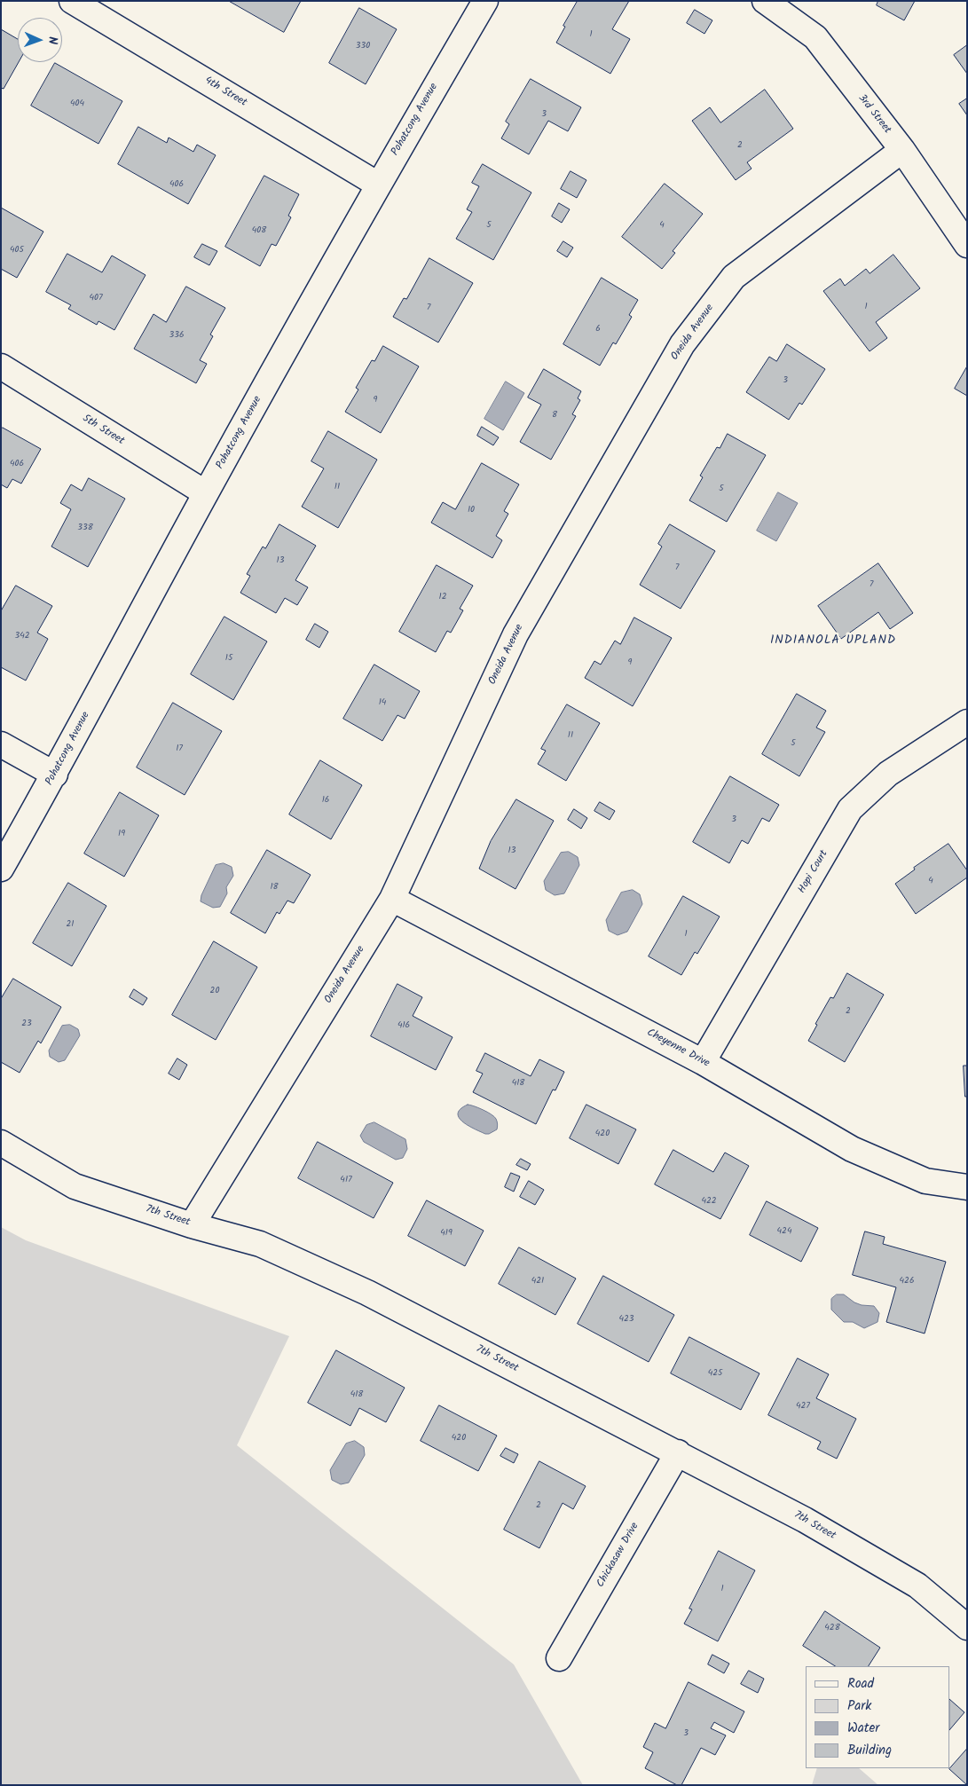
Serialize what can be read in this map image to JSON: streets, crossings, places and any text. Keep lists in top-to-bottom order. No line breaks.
{"streets":{"street":["4th Street","3rd Street","Pohatcong Avenue","Oneida Avenue","5th Street","Hopi Court","Cheyenne Drive","7th Street","Chickasaw Drive"]},"crossings":[["4th Street","Pohatcong Avenue"],["3rd Street","Oneida Avenue"],["Pohatcong Avenue","5th Street"],["Oneida Avenue","Cheyenne Drive"],["Oneida Avenue","7th Street"],["Hopi Court","Cheyenne Drive"],["7th Street","Chickasaw Drive"]],"districts":["INDIANOLA UPLAND"],"house_numbers":["1","330","404","3","2","406","5","4","408","405","407","1","7","6","336","3","9","8","406","11","5","10","338","13","7","7","12","342","15","9","14","11","5","17","16","3","19","13","4","18","21","1","20","2","23","416","418","420","417","422","424","419","421","426","423","425","418","427","420","2","1","428","3"],"legend":["Road","Park","Water","Building"],"north":"right"}
